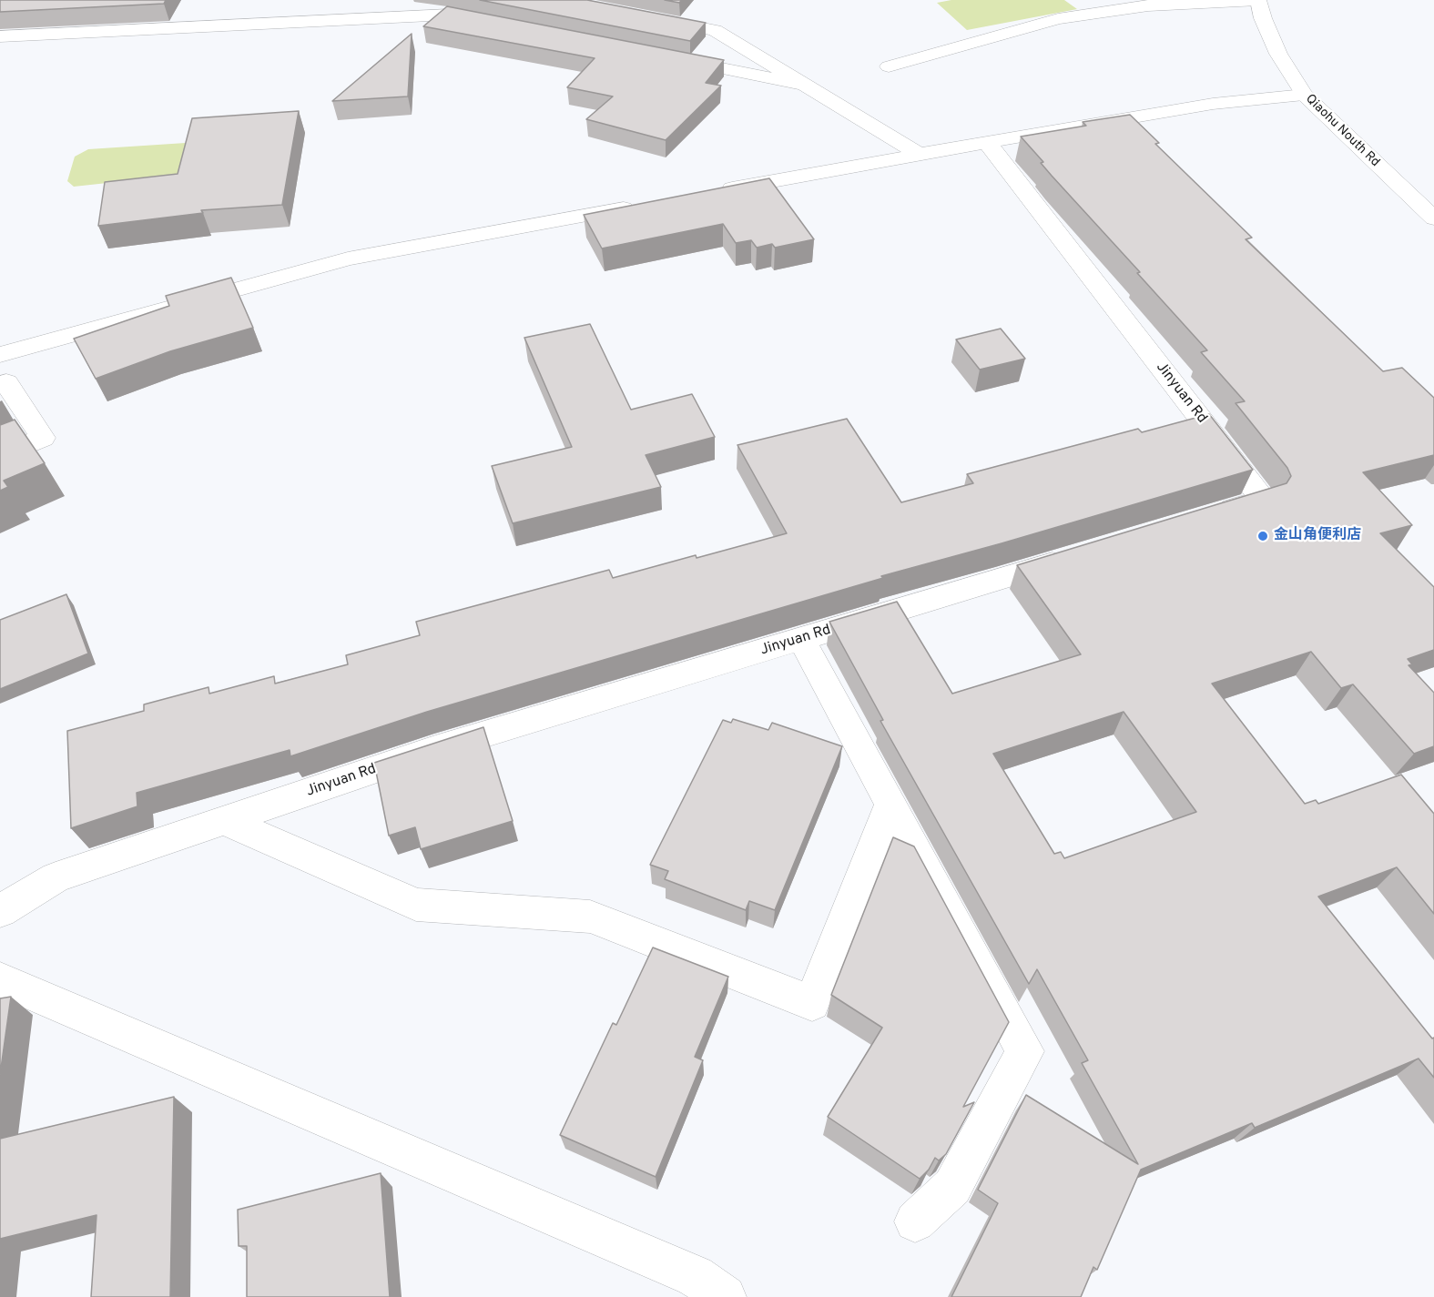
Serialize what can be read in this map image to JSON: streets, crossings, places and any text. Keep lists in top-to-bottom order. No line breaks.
{"streets":{"street":["Qiaohu Nouth Rd","Jinyuan Rd"]},"places":["金山角便利店"]}
